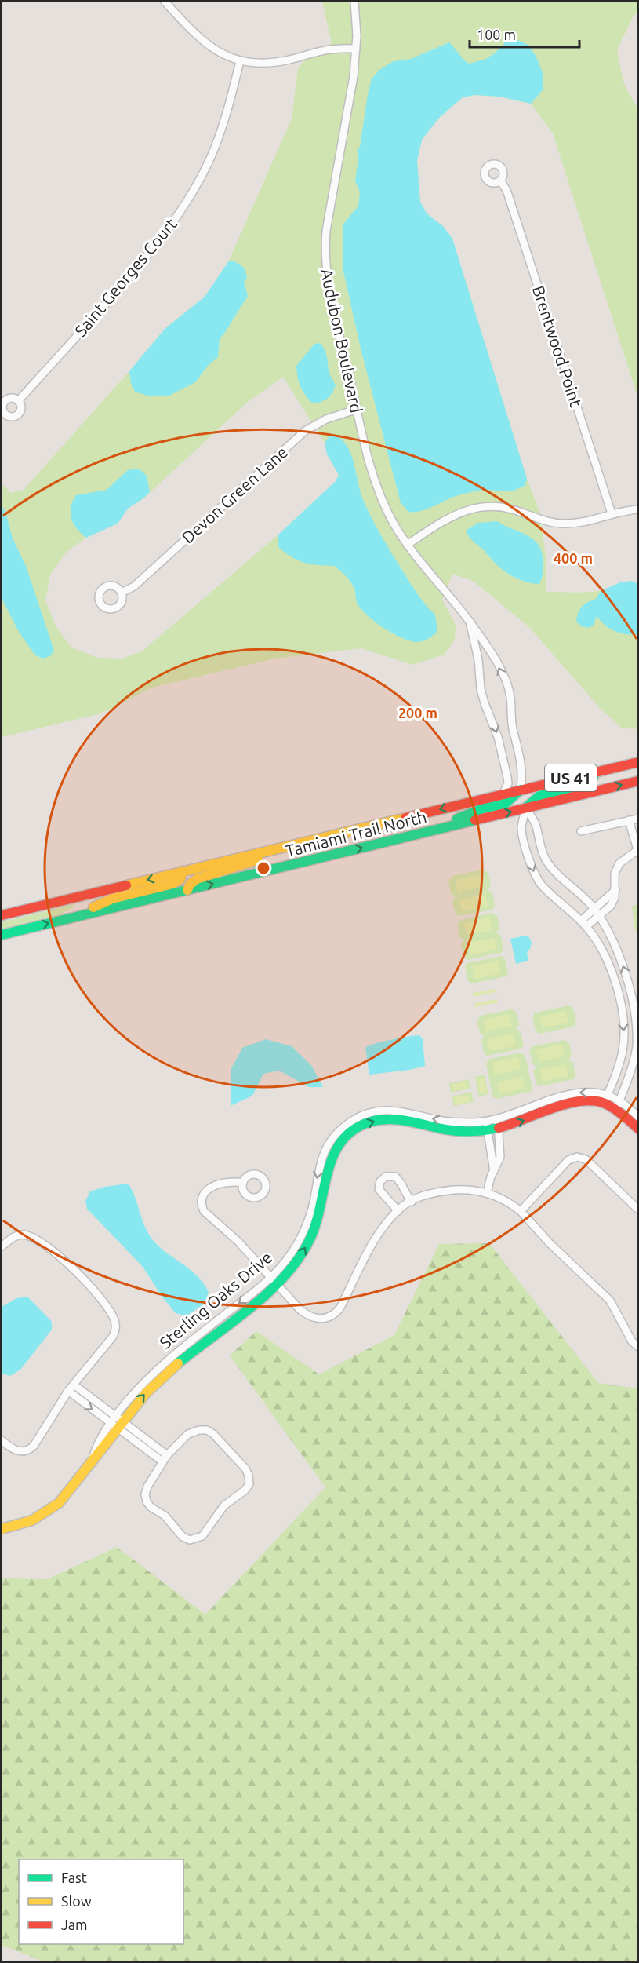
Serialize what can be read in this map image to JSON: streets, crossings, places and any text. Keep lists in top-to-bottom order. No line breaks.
{"streets":{"main road":["US 41","Tamiami Trail North","Sterling Oaks Drive"],"street":["Saint Georges Court","Audubon Boulevard","Brentwood Point","Devon Green Lane"]},"crossings":[["Audubon Boulevard","Devon Green Lane"],["Audubon Boulevard","US 41"],["Audubon Boulevard","Tamiami Trail North"],["US 41","Tamiami Trail North"]],"legend":["Fast","Slow","Jam"],"scale_bar":"100 m","rings":["400 m","200 m"]}
